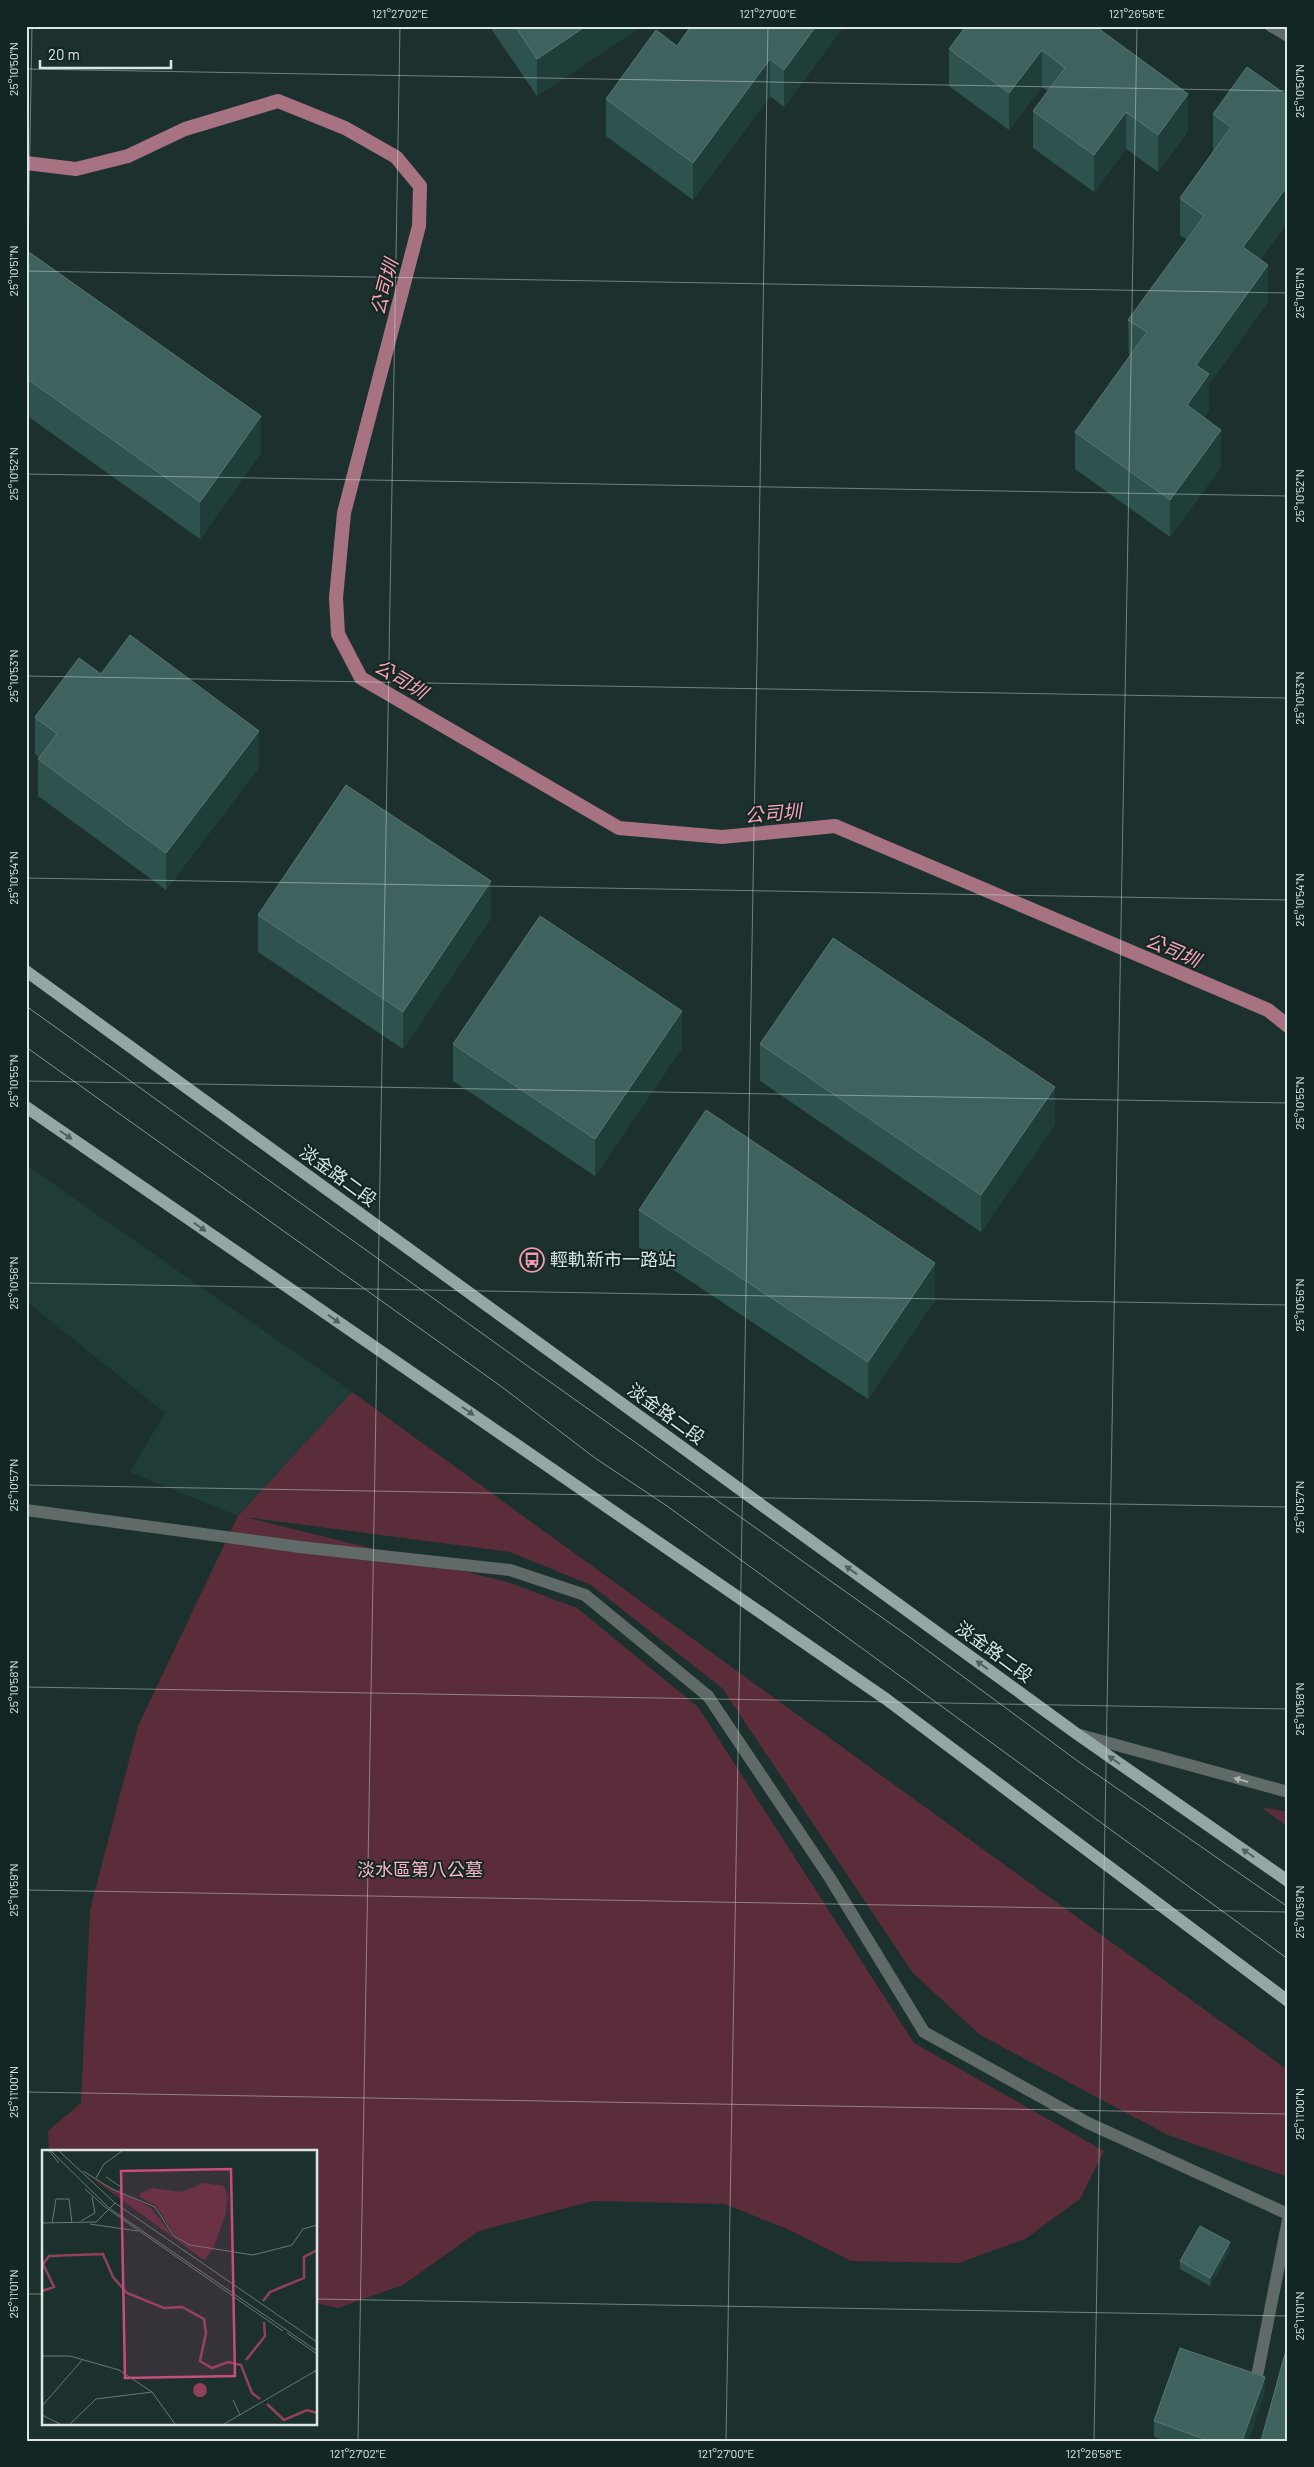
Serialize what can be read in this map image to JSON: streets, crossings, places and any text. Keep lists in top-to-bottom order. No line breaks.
{"streets":{"main road":["淡金路二段"]},"water":["公司圳"],"parks":["淡水區第八公墓"],"places":{"bus stop":["輕軌新市一路站"]},"scale_bar":"20 m","coordinates":["121°27'02\"E","121°27'00\"E","121°26'58\"E","25°10'50\"N","25°10'51\"N","25°10'52\"N","25°10'53\"N","25°10'54\"N","25°10'55\"N","25°10'56\"N","25°10'57\"N","25°10'58\"N","25°10'59\"N","25°11'00\"N","25°11'01\"N"]}
